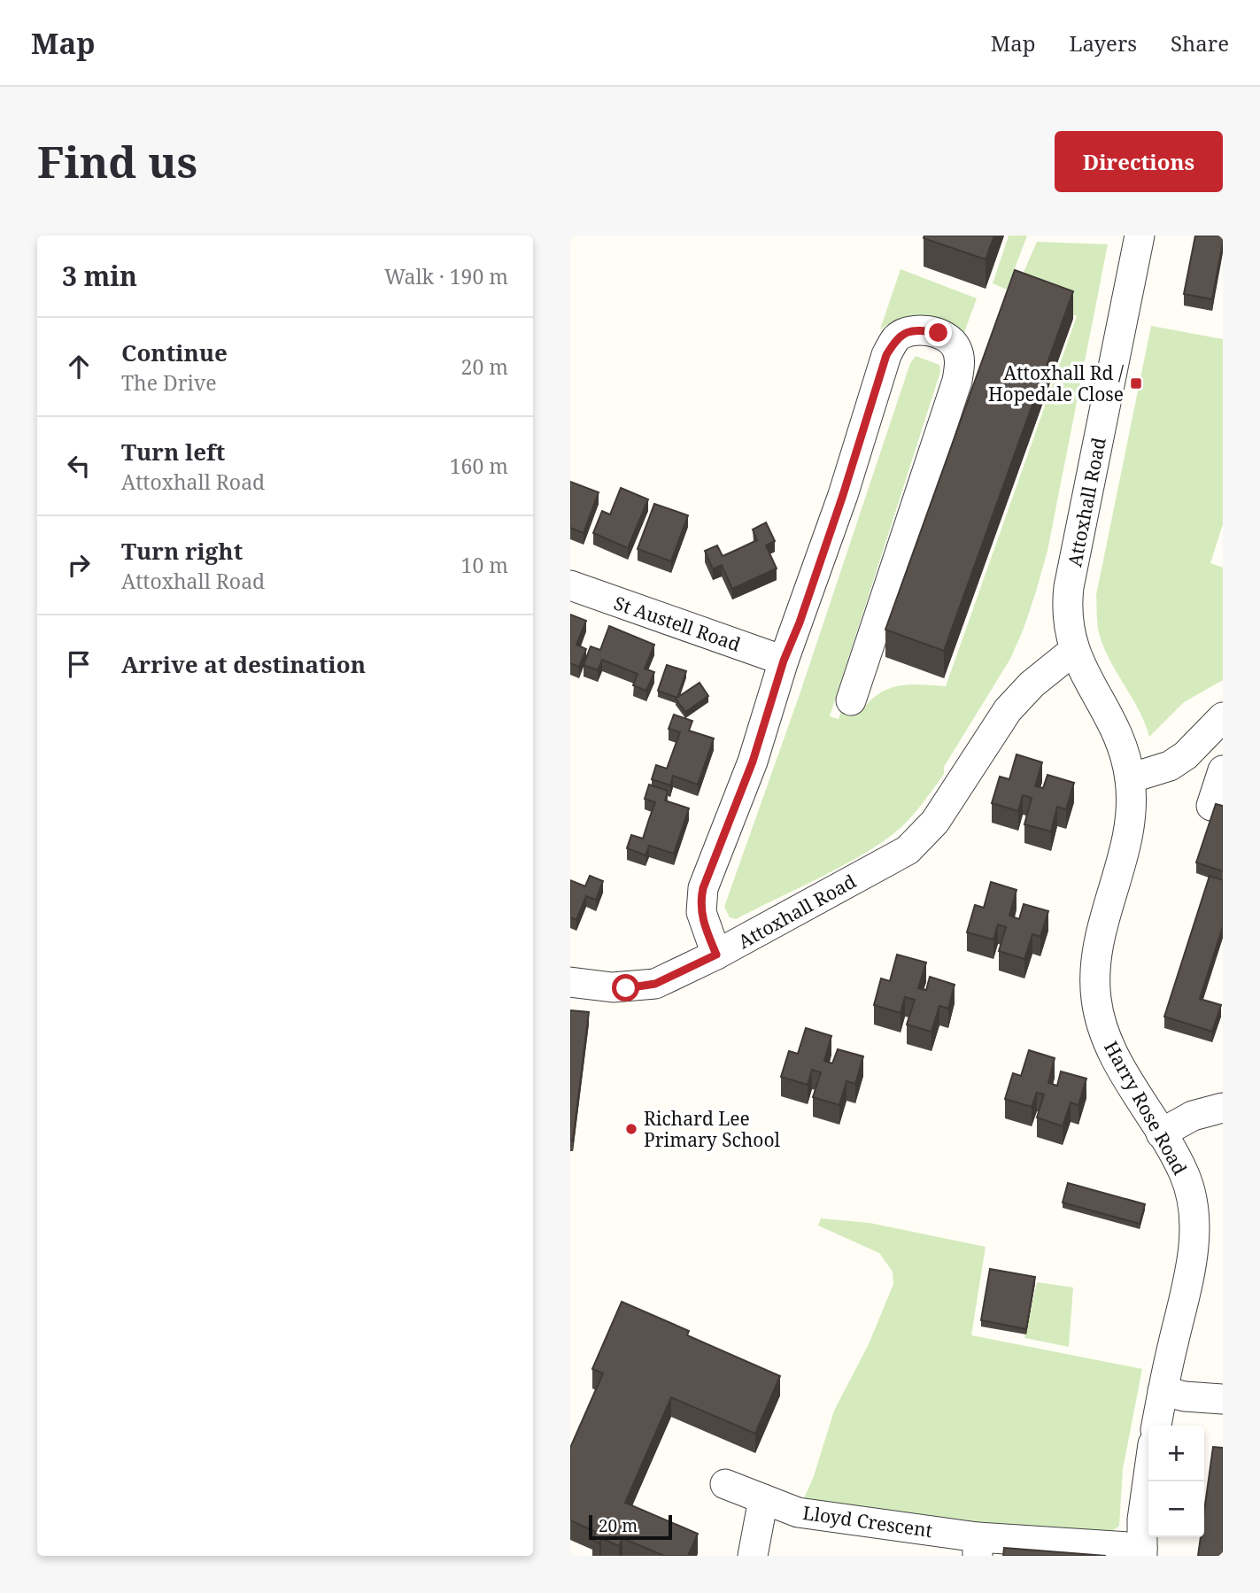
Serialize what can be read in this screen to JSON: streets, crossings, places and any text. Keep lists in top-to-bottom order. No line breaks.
{"streets":{"street":["Attoxhall Road","St Austell Road","Harry Rose Road","Lloyd Crescent"]},"crossings":[["Attoxhall Road","St Austell Road"],["Attoxhall Road","Harry Rose Road"]],"places":{"transit":["Attoxhall Rd / Hopedale Close"],"other":["Richard Lee Primary School"]},"scale_bar":"20 m","page":{"header":"Map","nav":["Map","Layers","Share"],"buttons":"Directions","title":"Find us","heading":["3 min","Walk · 190 m"],"list":[["Continue","The Drive","20 m"],["Turn left","Attoxhall Road","160 m"],["Turn right","Attoxhall Road","10 m"],"Arrive at destination"],"map_buttons":["+","−"],"scale":"20 m"}}
